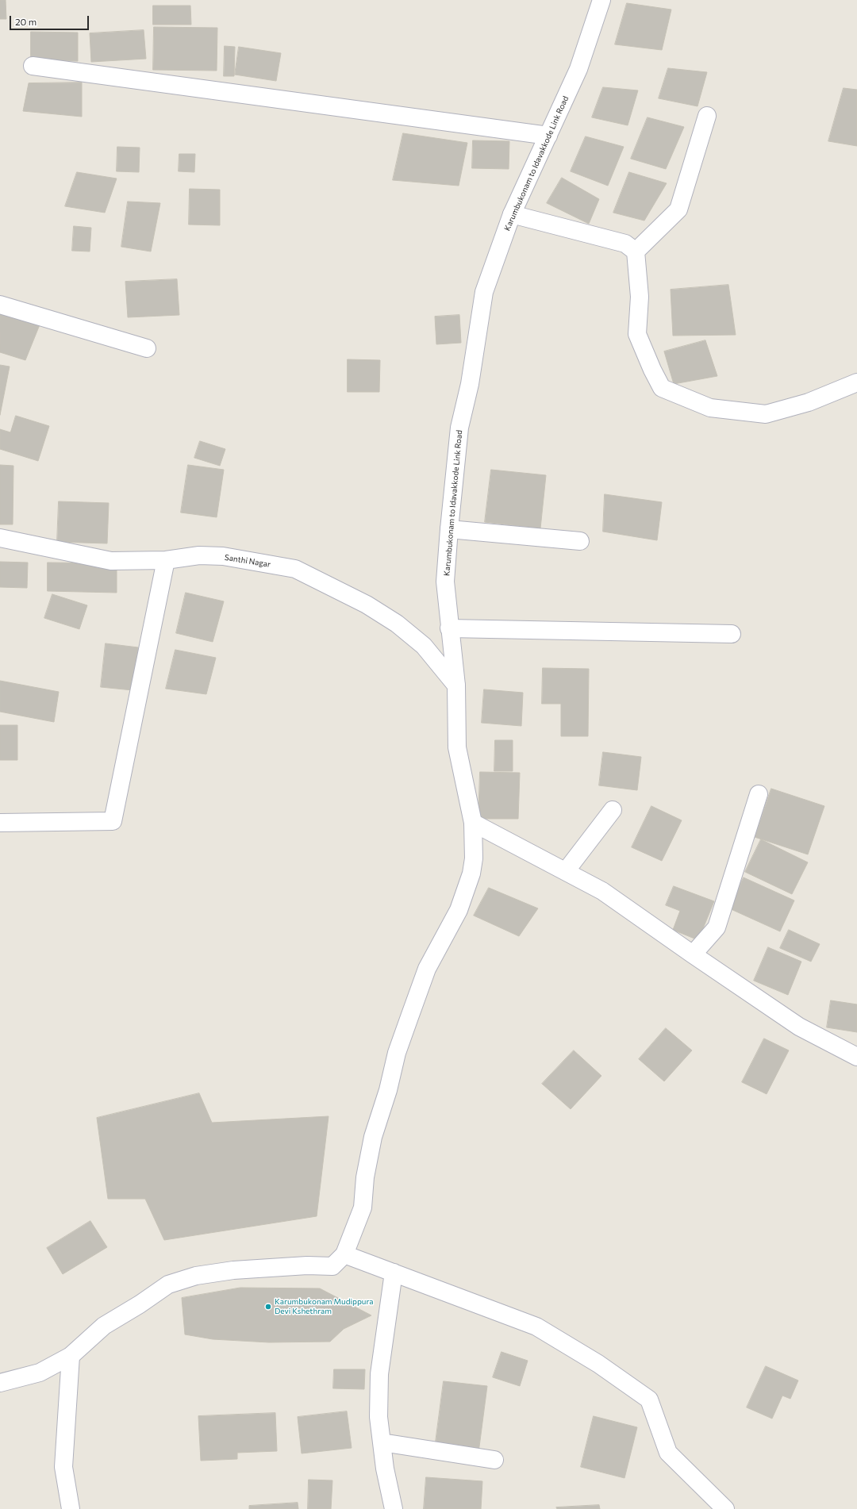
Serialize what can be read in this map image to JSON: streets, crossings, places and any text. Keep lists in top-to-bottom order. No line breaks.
{"streets":{"street":["Karumbukonam to Idavakkode Link Road","Santhi Nagar"]},"crossings":[["Karumbukonam to Idavakkode Link Road","Santhi Nagar"]],"places":["Karumbukonam Mudippura Devi Kshethram"],"scale_bar":"20 m"}
